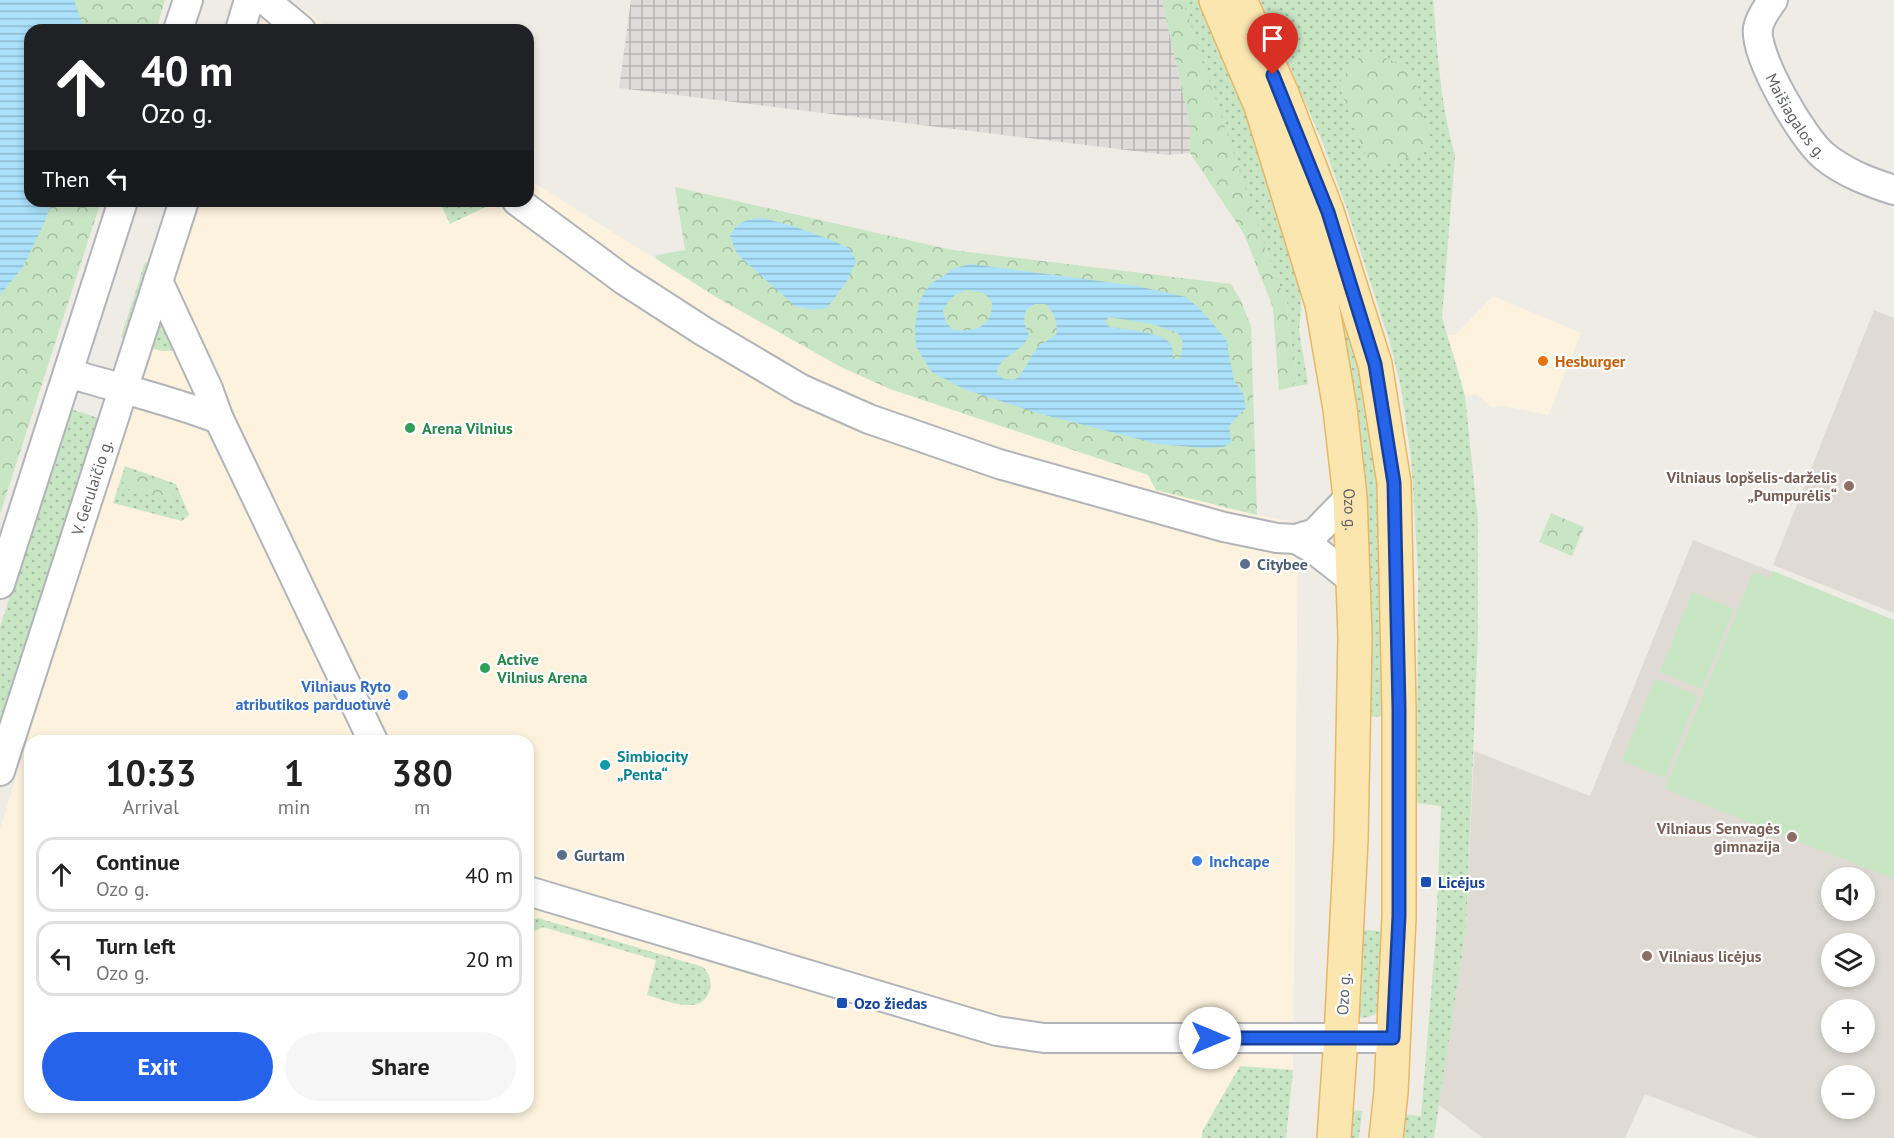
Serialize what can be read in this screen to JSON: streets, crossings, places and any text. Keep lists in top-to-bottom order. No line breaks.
{"streets":{"main road":["Ozo g."],"street":["Maišiagalos g.","V. Gerulaičio g."]},"places":{"other":["Hesburger","Arena Vilnius","Vilniaus lopšelis-darželis „Pumpurėlis“","Citybee","Active Vilnius Arena","Vilniaus Ryto atributikos parduotuvė","Simbiocity „Penta“","Vilniaus Senvagės gimnazija","Gurtam","Inchcape","Vilniaus licėjus"],"transit":["Licėjus","Ozo žiedas"]},"page":{"turn":["40 m","Ozo g."],"then":"Then","eta":["10:33","Arrival","1","min","380","m"],"list":[{"name":"Continue","note":"Ozo g.","value":"40 m"},{"name":"Turn left","note":"Ozo g.","value":"20 m"}],"map_buttons":["+","−"],"buttons":["Exit","Share"]}}
